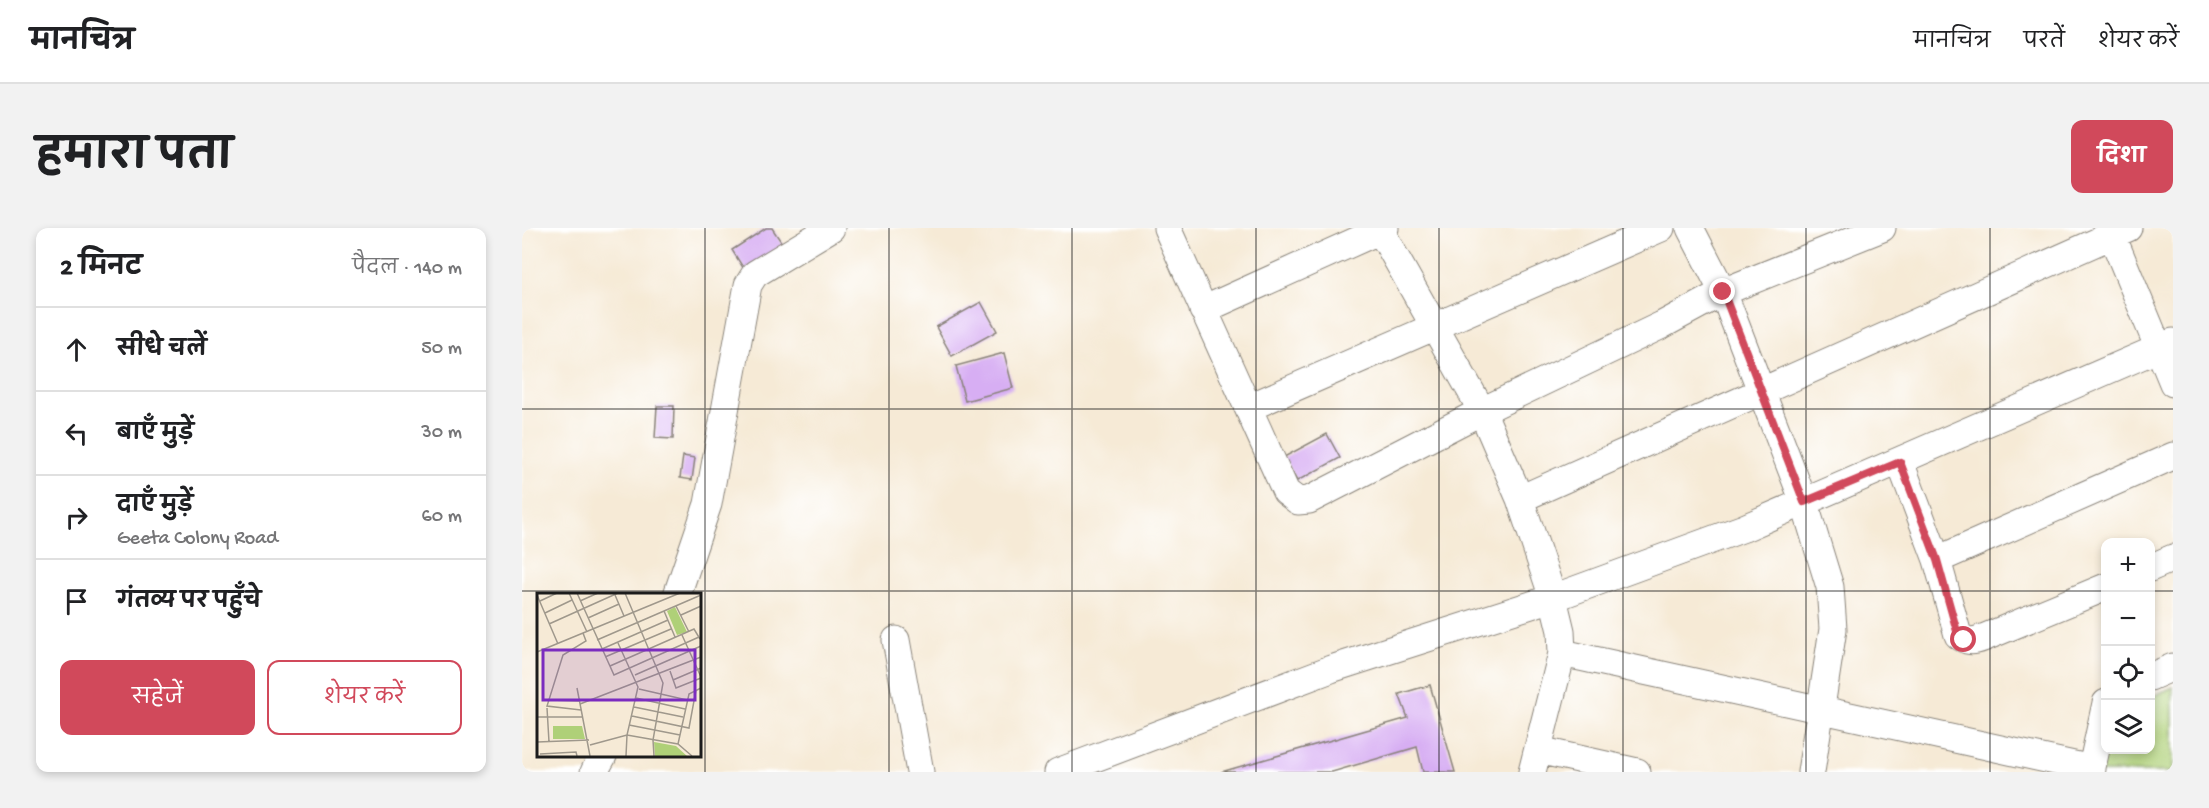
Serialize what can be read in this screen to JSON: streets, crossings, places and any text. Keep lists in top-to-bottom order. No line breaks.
{"page":{"header":"मानचित्र","nav":["मानचित्र","परतें","शेयर करें"],"title":"हमारा पता","buttons":["दिशा",["सहेजें","शेयर करें"]],"heading":["2 मिनट","पैदल · 140 m"],"list":[["सीधे चलें","50 m"],["बाएँ मुड़ें","30 m"],["दाएँ मुड़ें","Geeta Colony Road","60 m"],"गंतव्य पर पहुँचे"],"map_buttons":["+","−"]}}
